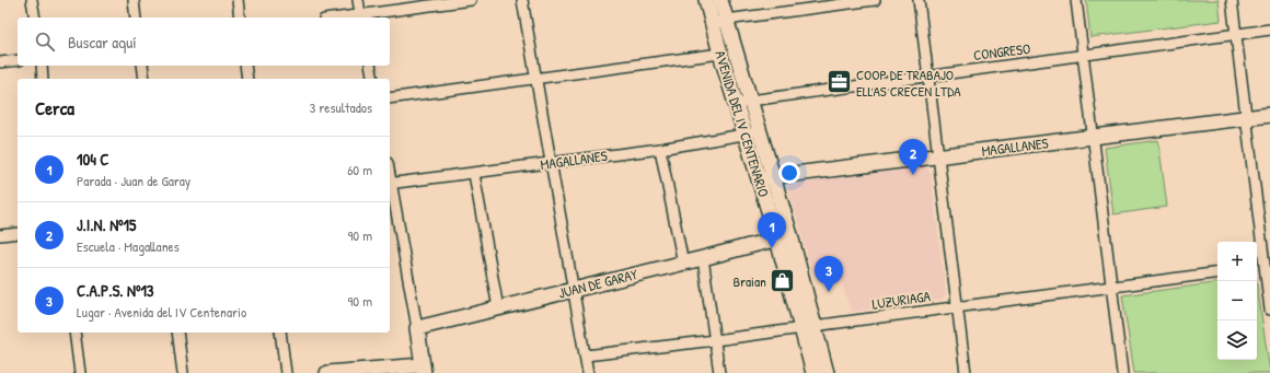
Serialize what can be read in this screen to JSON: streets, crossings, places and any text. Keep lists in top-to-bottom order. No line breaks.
{"streets":{"street":["CONGRESO","AVENIDA DEL IV CENTENARIO","MAGALLANES","JUAN DE GARAY","LUZURIAGA"]},"crossings":[["CONGRESO","AVENIDA DEL IV CENTENARIO"],["AVENIDA DEL IV CENTENARIO","MAGALLANES"],["AVENIDA DEL IV CENTENARIO","JUAN DE GARAY"],["AVENIDA DEL IV CENTENARIO","LUZURIAGA"]],"places":{"office":["COOP DE TRABAJO ELLAS CRECEN LTDA"],"shop":["Braian"]},"page":{"search":"Buscar aquí","heading":["Cerca","3 resultados"],"list":[{"mark":"1","name":"104 C","note":"Parada · Juan de Garay","value":"60 m"},{"mark":"2","name":"J.I.N. Nº15","note":"Escuela · Magallanes","value":"90 m"},{"mark":"3","name":"C.A.P.S. Nº13","note":"Lugar · Avenida del IV Centenario","value":"90 m"}],"pins":["2","1","3"],"map_buttons":["+","−"]}}
